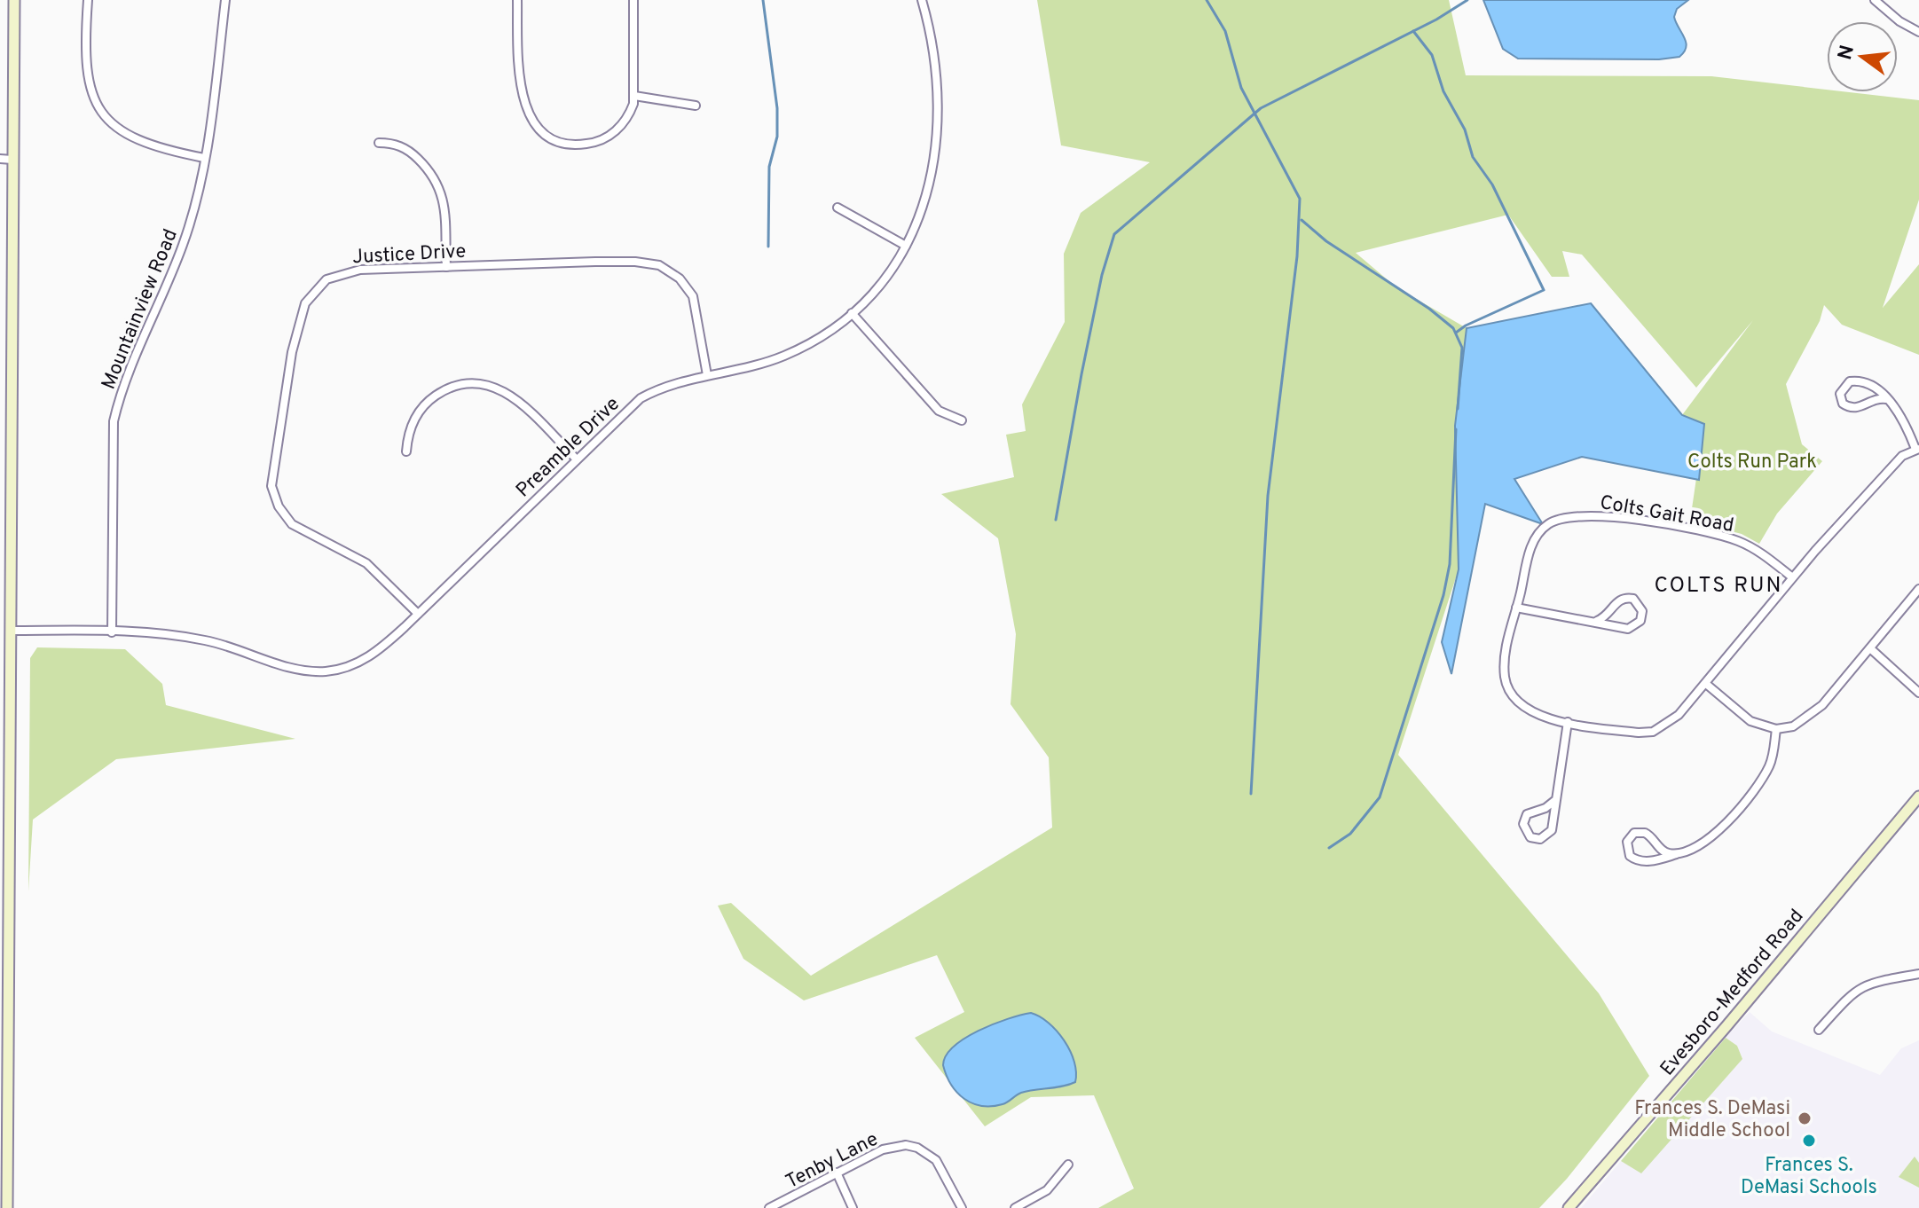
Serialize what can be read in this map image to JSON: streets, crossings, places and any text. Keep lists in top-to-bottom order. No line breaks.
{"streets":{"main road":["Evesboro-Medford Road"],"street":["Justice Drive","Mountainview Road","Preamble Drive","Colts Gait Road","Tenby Lane"]},"crossings":[["Justice Drive","Preamble Drive"],["Mountainview Road","Preamble Drive"]],"districts":["COLTS RUN"],"parks":["Colts Run Park"],"places":["Frances S. DeMasi Middle School","Frances S. DeMasi Schools"],"north":"left"}
